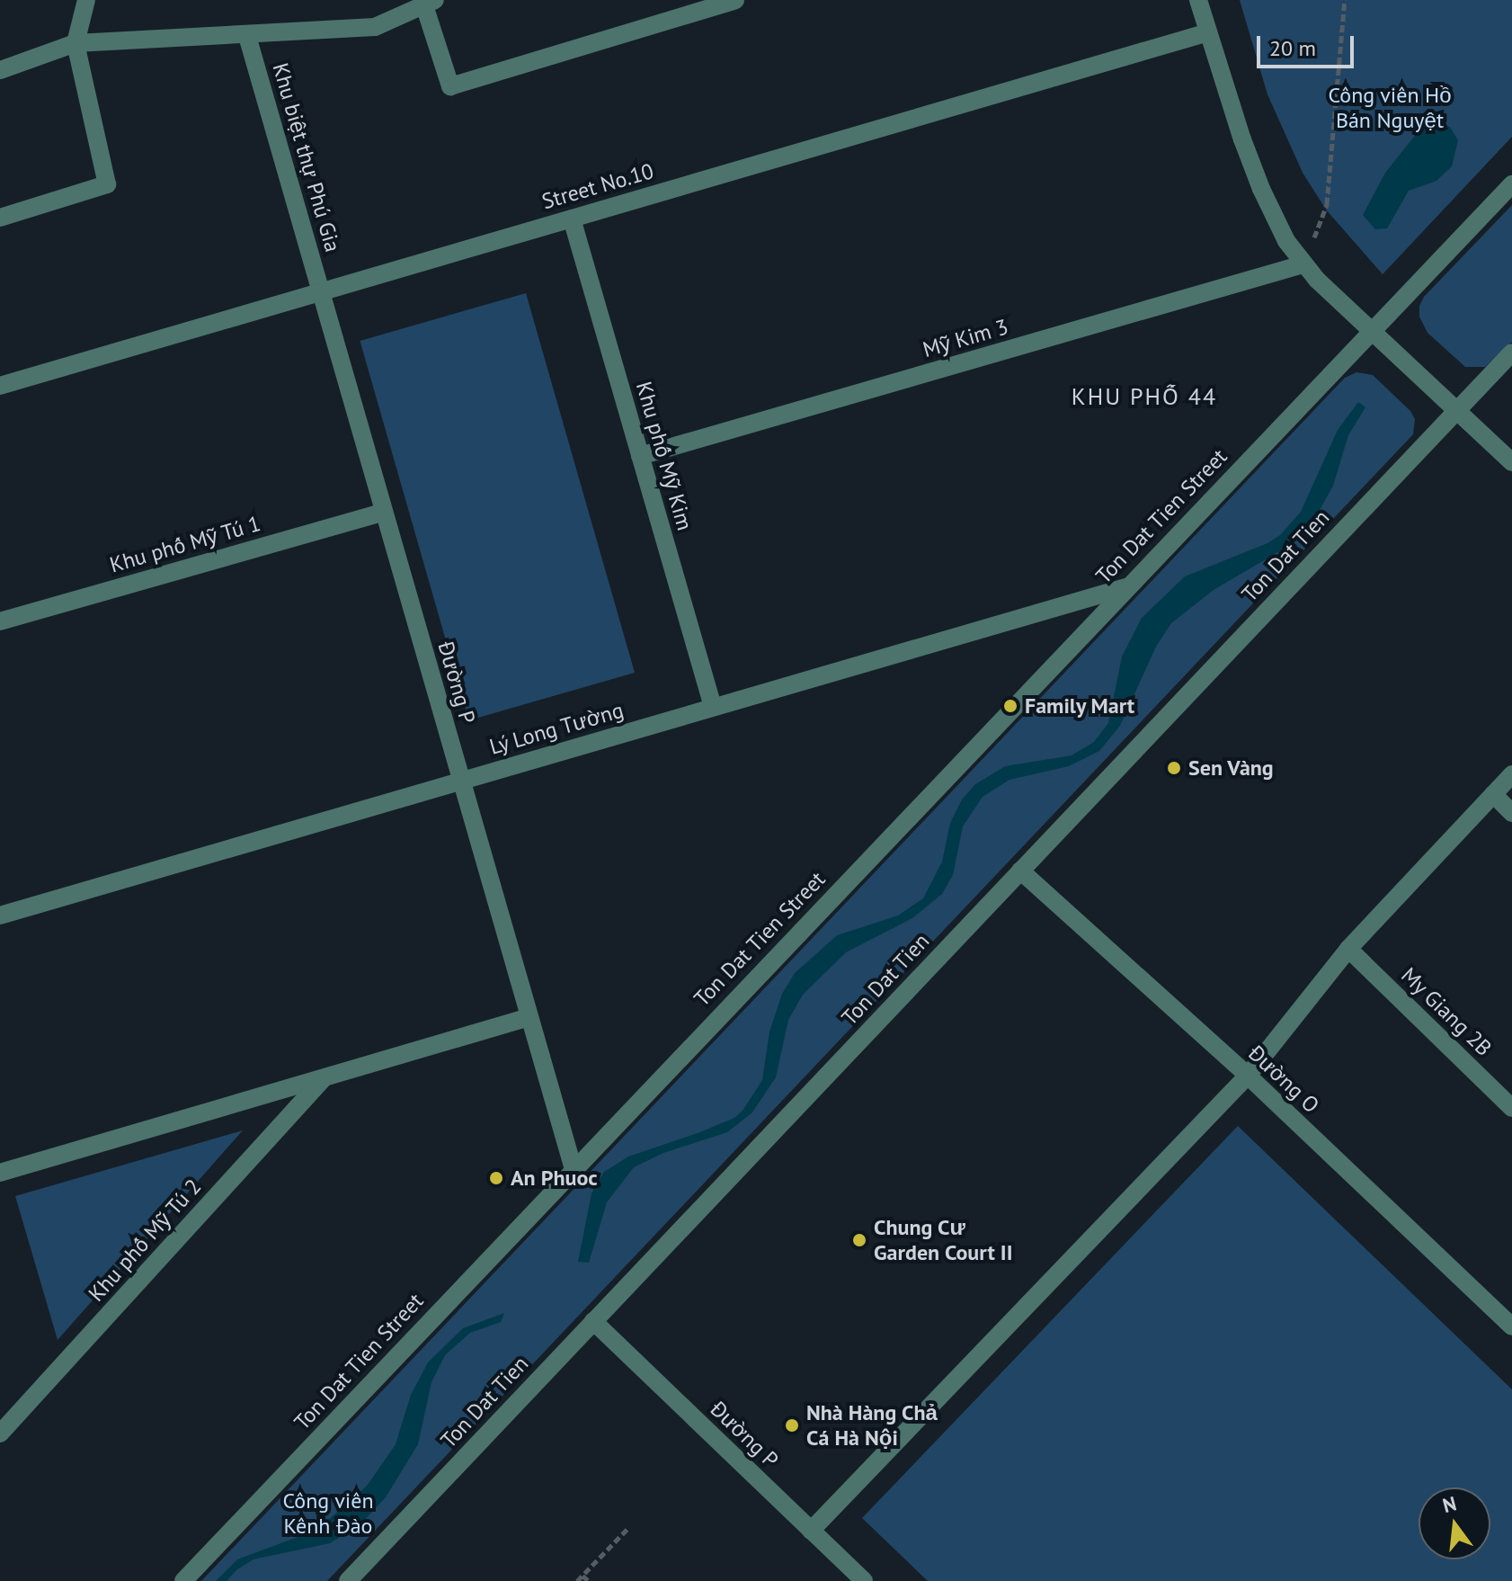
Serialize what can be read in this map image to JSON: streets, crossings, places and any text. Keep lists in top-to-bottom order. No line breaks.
{"streets":{"street":["Khu biệt thự Phú Gia","Street No.10","Mỹ Kim 3","Khu phố Mỹ Kim","Ton Dat Tien Street","Khu phố Mỹ Tú 1","Ton Dat Tien","Đường P","Lý Long Tường","My Giang 2B","Đường O","Khu phố Mỹ Tú 2"]},"crossings":[["Khu biệt thự Phú Gia","Street No.10"],["Khu biệt thự Phú Gia","Đường P"],["Street No.10","Khu phố Mỹ Kim"],["Street No.10","Đường P"],["Mỹ Kim 3","Khu phố Mỹ Kim"],["Khu phố Mỹ Kim","Lý Long Tường"],["Ton Dat Tien Street","Đường P"],["Ton Dat Tien Street","Lý Long Tường"],["Khu phố Mỹ Tú 1","Đường P"],["Ton Dat Tien","Đường P"],["Ton Dat Tien","Đường O"],["Đường P","Lý Long Tường"]],"districts":["KHU PHỐ 44"],"parks":["Công viên Hồ Bán Nguyệt","Công viên Kênh Đào"],"places":["Family Mart","Sen Vàng","An Phuoc","Chung Cư Garden Court II","Nhà Hàng Chả Cá Hà Nội"],"scale_bar":"20 m","north":"top"}
